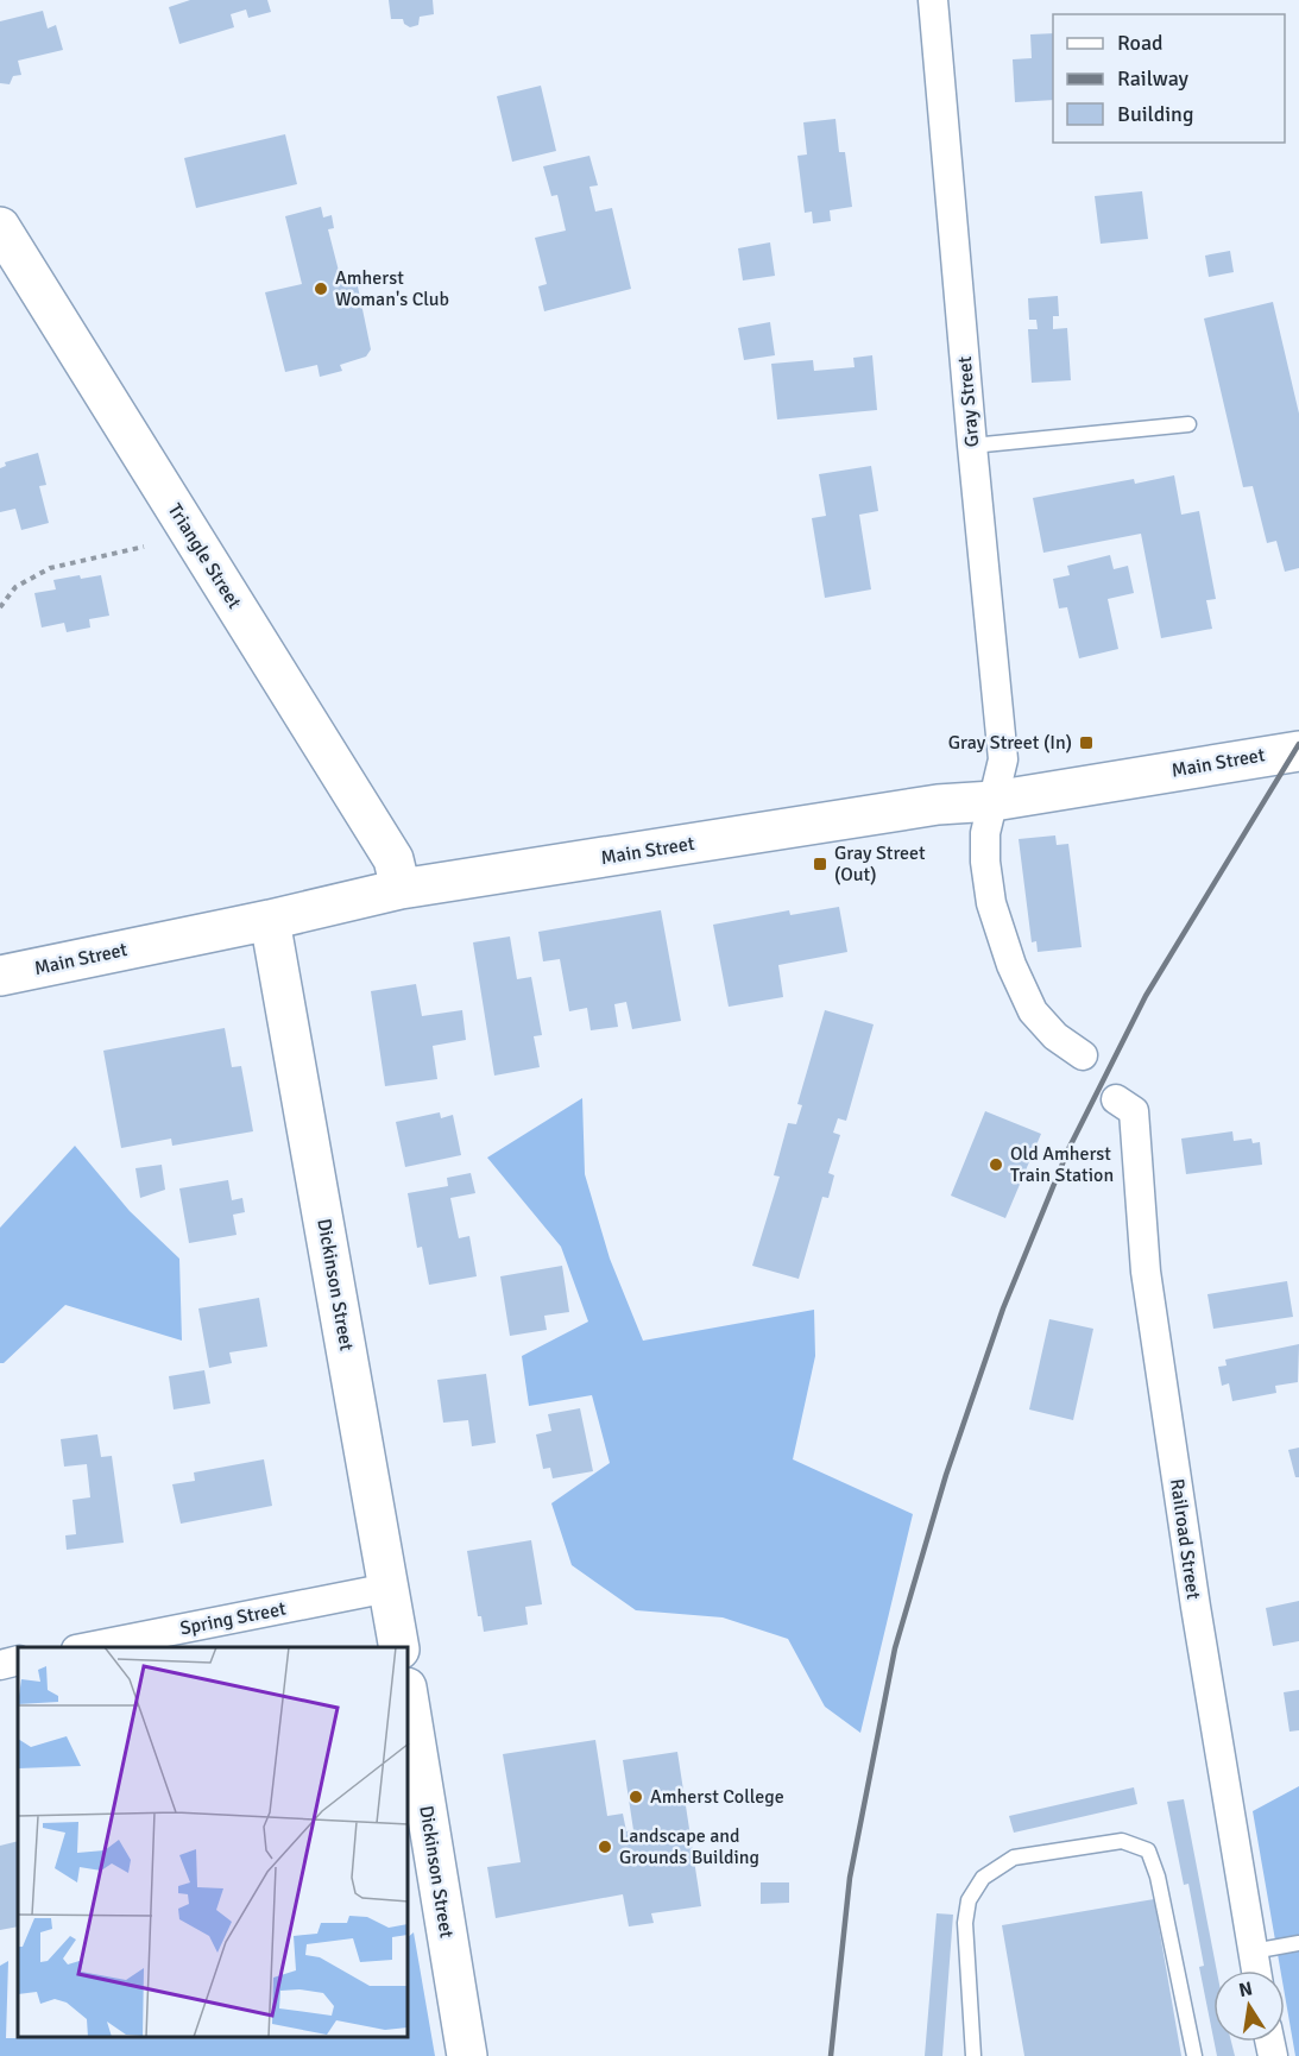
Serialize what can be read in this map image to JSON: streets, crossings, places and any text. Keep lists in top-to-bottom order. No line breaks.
{"streets":{"main road":["Triangle Street","Main Street","Dickinson Street"],"street":["Gray Street","Railroad Street","Spring Street"]},"crossings":[["Gray Street","Main Street"],["Triangle Street","Main Street"],["Main Street","Dickinson Street"],["Dickinson Street","Spring Street"]],"places":{"other":["Amherst Woman's Club","Old Amherst Train Station","Amherst College","Landscape and Grounds Building"],"transit":["Gray Street (In)","Gray Street (Out)"]},"legend":["Road","Railway","Building"],"north":"top"}
